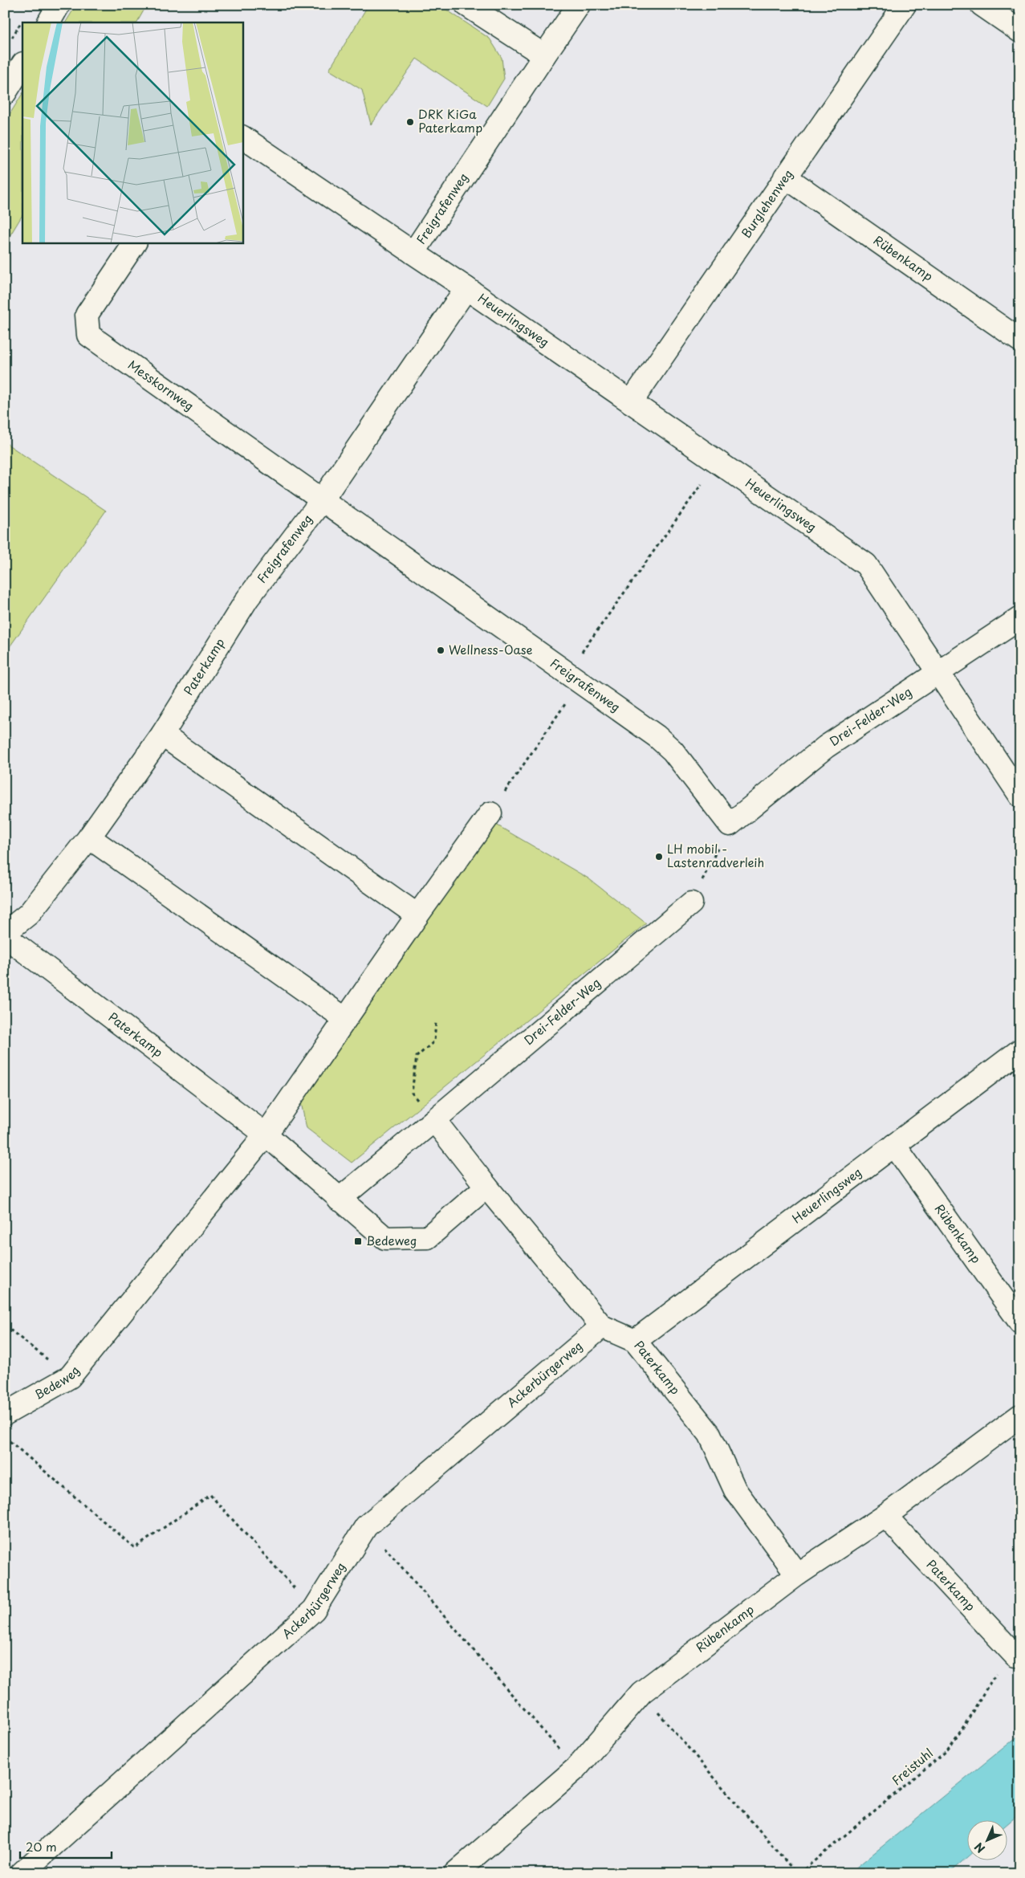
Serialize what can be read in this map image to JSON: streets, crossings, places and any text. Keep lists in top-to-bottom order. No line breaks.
{"streets":{"street":["Burglehenweg","Freigrafenweg","Rübenkamp","Heuerlingsweg","Messkornweg","Paterkamp","Drei-Felder-Weg","Ackerbürgerweg","Bedeweg"],"path":["Freistuhl"]},"crossings":[["Burglehenweg","Rübenkamp"],["Burglehenweg","Heuerlingsweg"],["Freigrafenweg","Heuerlingsweg"],["Freigrafenweg","Messkornweg"],["Freigrafenweg","Paterkamp"],["Freigrafenweg","Drei-Felder-Weg"],["Rübenkamp","Heuerlingsweg"],["Rübenkamp","Paterkamp"],["Heuerlingsweg","Paterkamp"],["Heuerlingsweg","Drei-Felder-Weg"],["Paterkamp","Drei-Felder-Weg"],["Paterkamp","Ackerbürgerweg"],["Paterkamp","Bedeweg"],["Paterkamp","Freistuhl"]],"places":{"other":["DRK KiGa Paterkamp","Wellness-Oase","LH mobil - Lastenradverleih"],"transit":["Bedeweg"]},"scale_bar":"20 m","north":"bottom left"}
